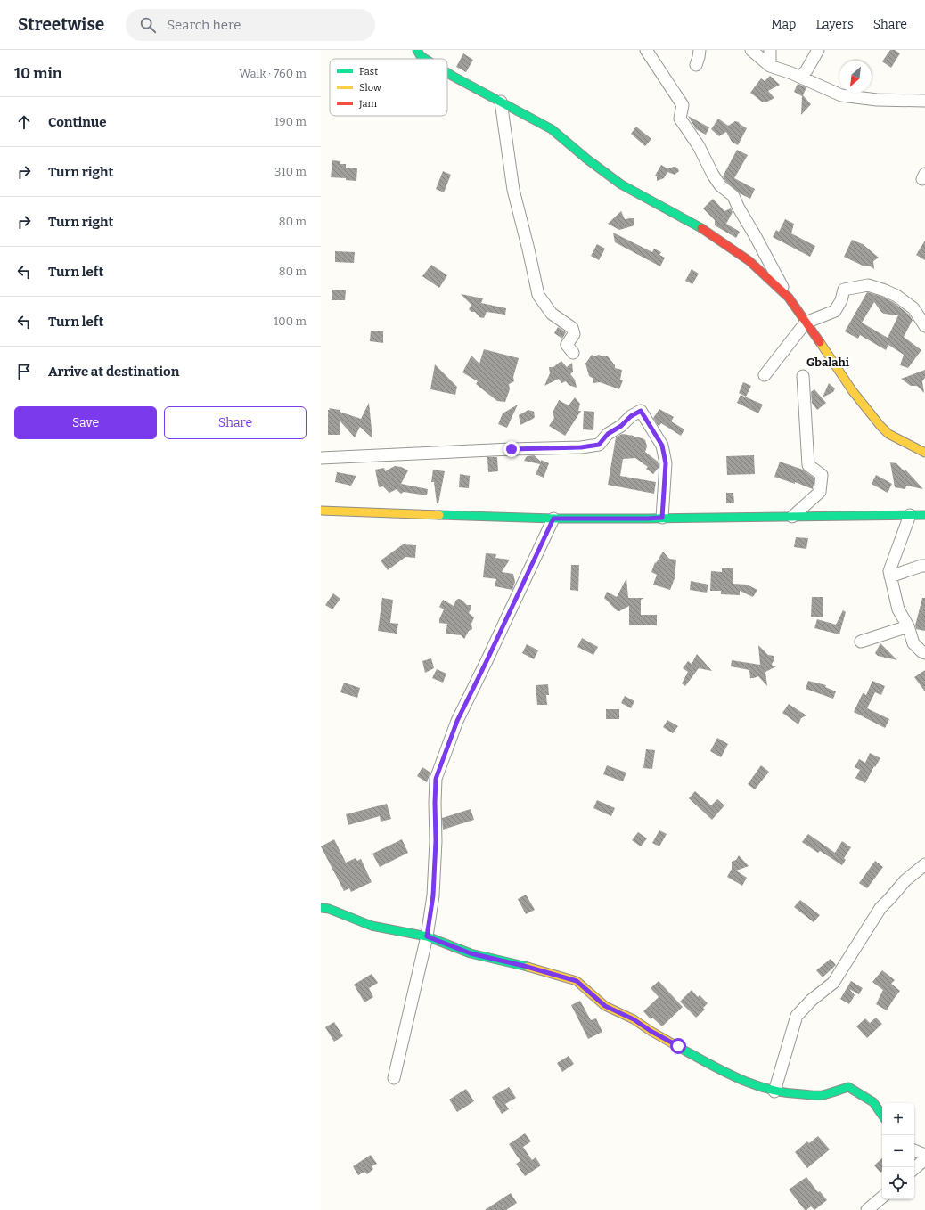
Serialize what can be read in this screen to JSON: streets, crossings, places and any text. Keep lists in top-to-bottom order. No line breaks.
{"districts":["Gbalahi"],"legend":["Fast","Slow","Jam"],"north":"bottom left","page":{"header":"Streetwise","search":"Search here","nav":["Map","Layers","Share"],"heading":["10 min","Walk · 760 m"],"list":[["Continue","190 m"],["Turn right","310 m"],["Turn right","80 m"],["Turn left","80 m"],["Turn left","100 m"],"Arrive at destination"],"buttons":["Save","Share"],"map_buttons":["+","−"]}}
